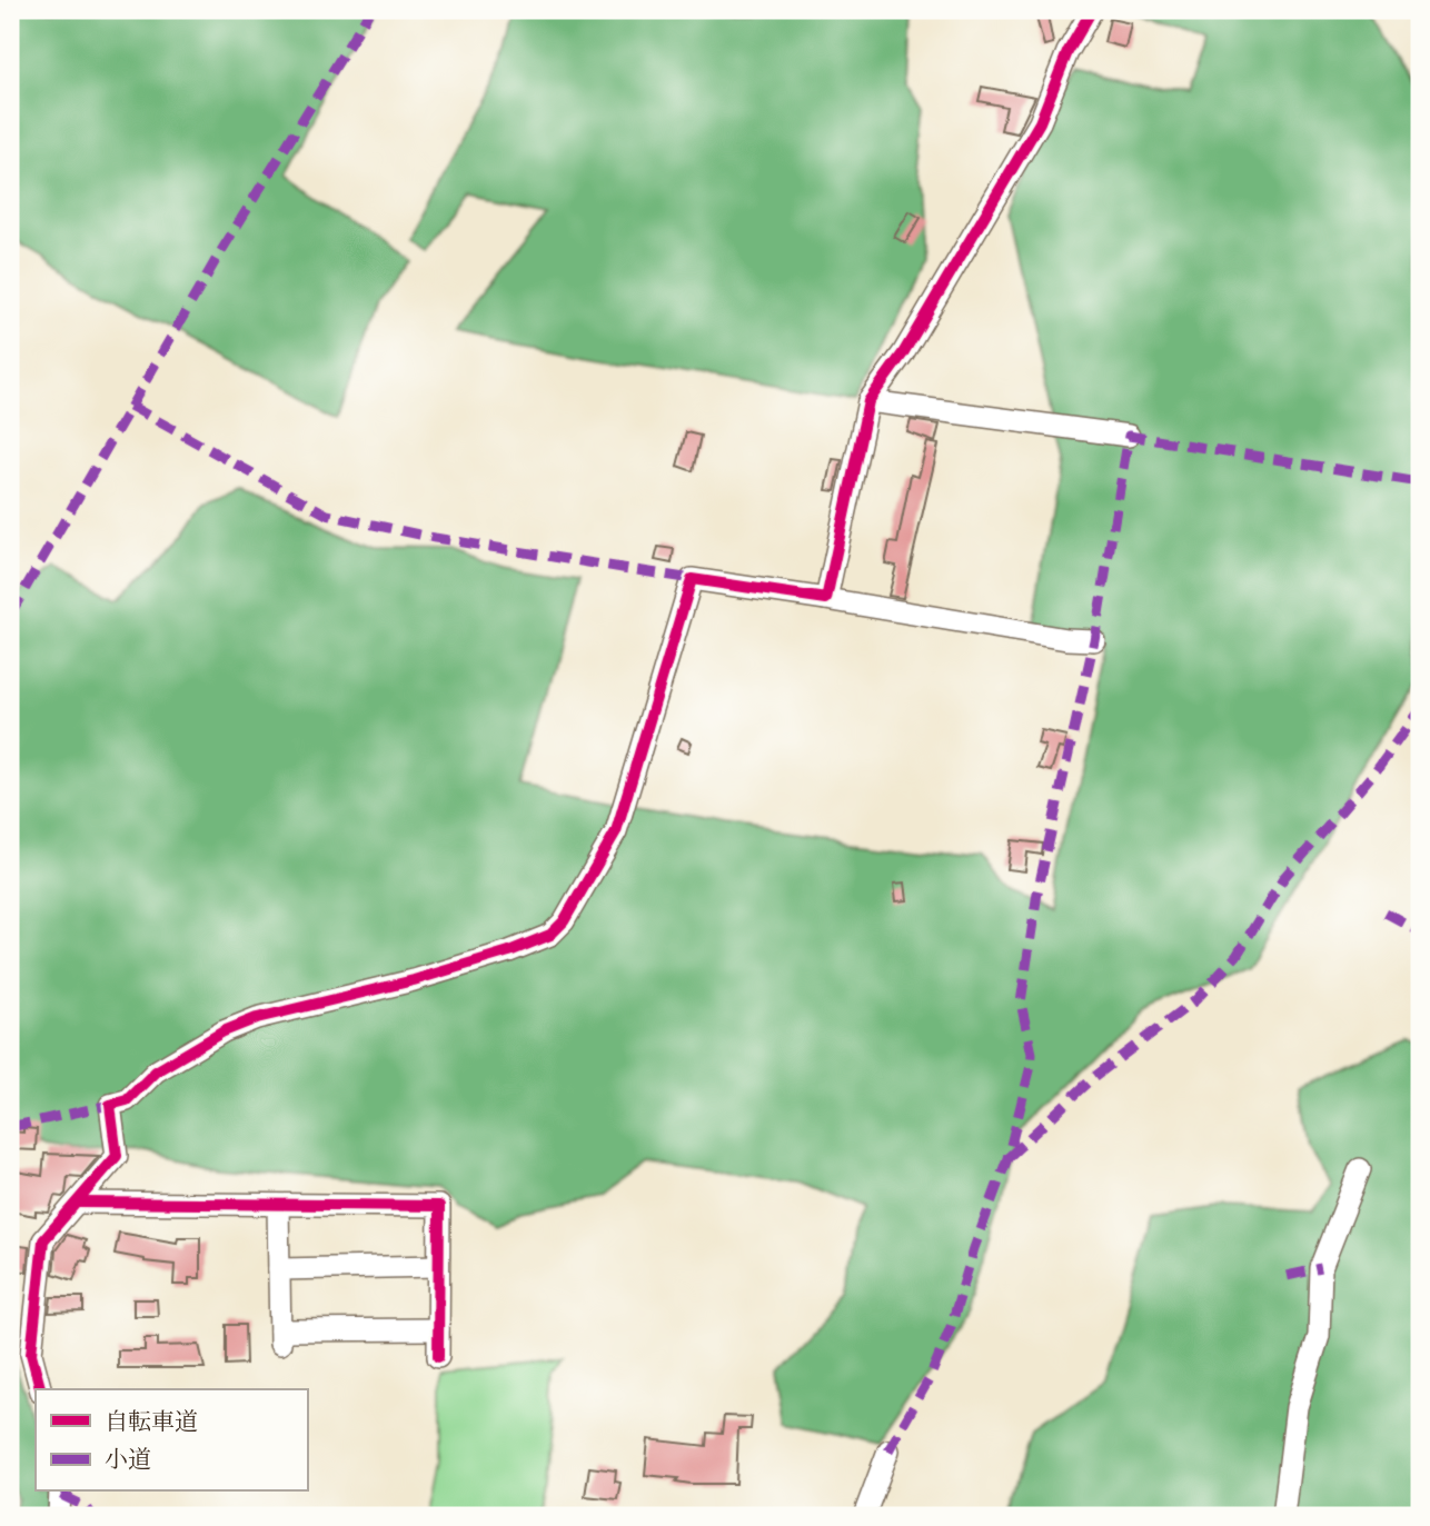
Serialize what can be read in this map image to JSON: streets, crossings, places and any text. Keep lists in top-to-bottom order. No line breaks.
{"legend":["自転車道","小道"]}
